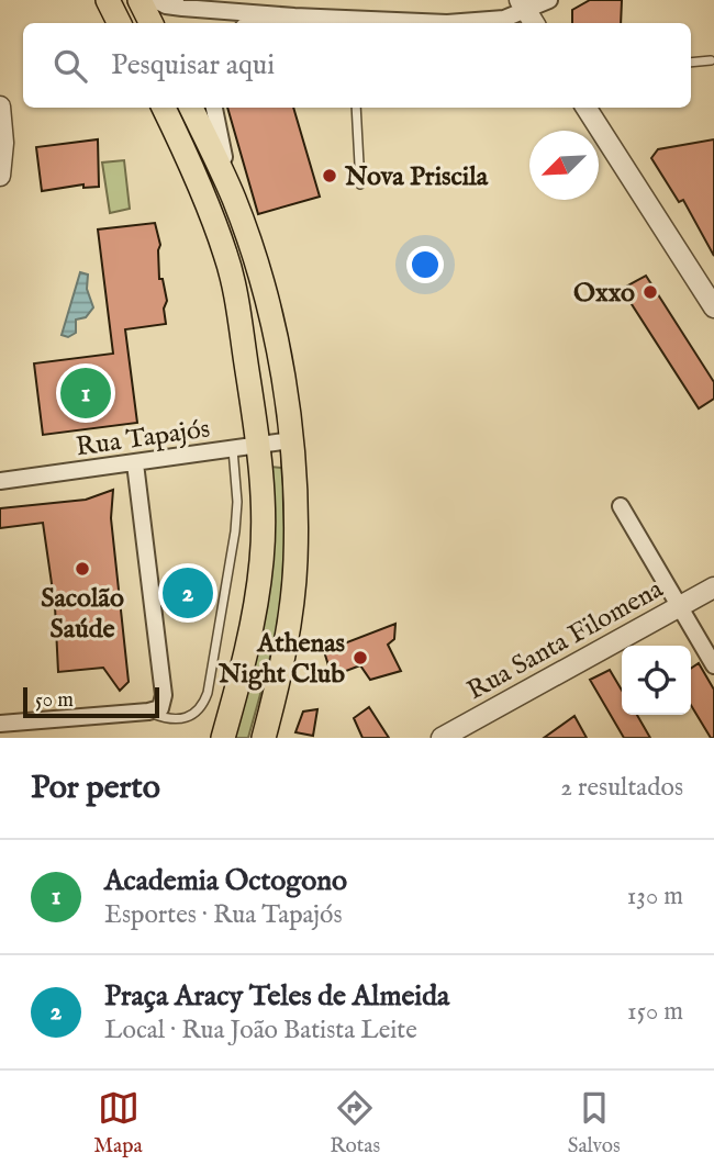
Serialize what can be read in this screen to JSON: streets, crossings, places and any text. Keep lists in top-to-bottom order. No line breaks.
{"streets":{"street":["Rua Tapajós","Rua Santa Filomena"]},"places":["Nova Priscila","Oxxo","Sacolão Saúde","Athenas Night Club"],"scale_bar":"50 m","north":"bottom left","page":{"search":"Pesquisar aqui","pins":["1","2"],"scale":"50 m","heading":["Por perto","2 resultados"],"list":[{"mark":"1","name":"Academia Octogono","note":"Esportes · Rua Tapajós","value":"130 m"},{"mark":"2","name":"Praça Aracy Teles de Almeida","note":"Local · Rua João Batista Leite","value":"150 m"}],"nav":["Mapa","Rotas","Salvos"]}}
